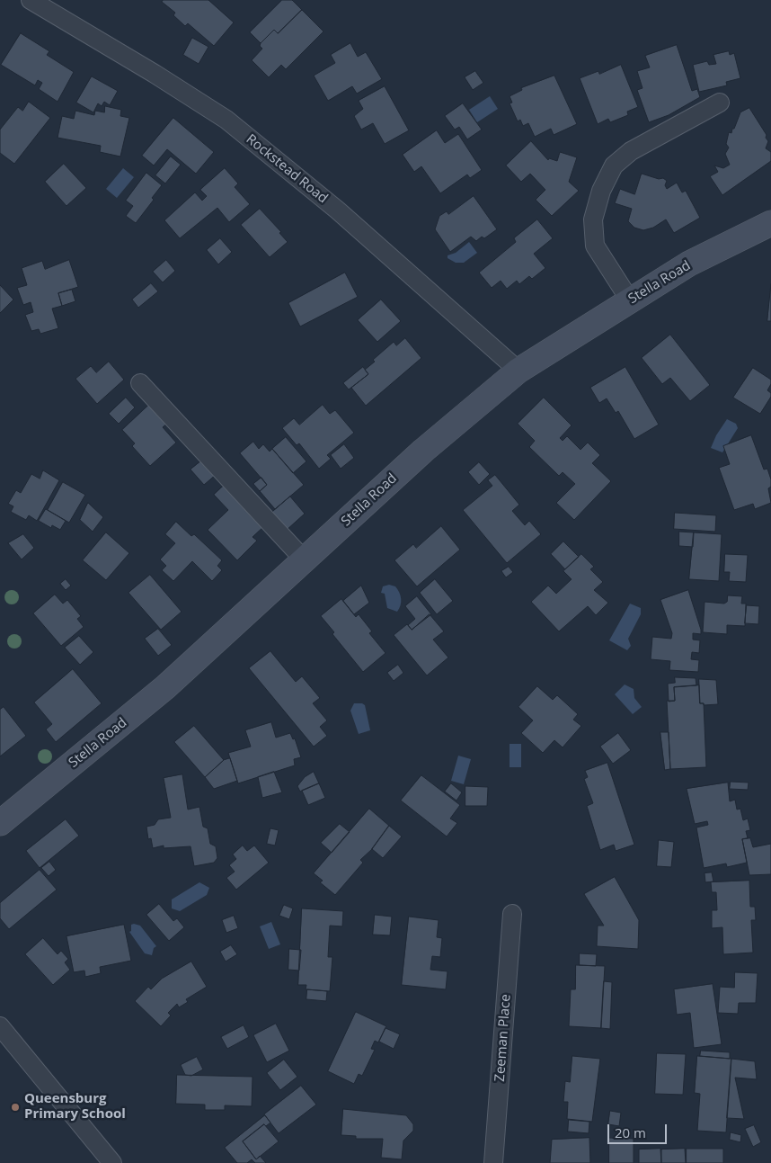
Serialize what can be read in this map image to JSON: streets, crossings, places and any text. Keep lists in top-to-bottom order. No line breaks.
{"streets":{"main road":["Stella Road"],"street":["Rockstead Road","Zeeman Place"]},"crossings":[["Rockstead Road","Stella Road"]],"places":["Queensburg Primary School"],"scale_bar":"20 m"}
